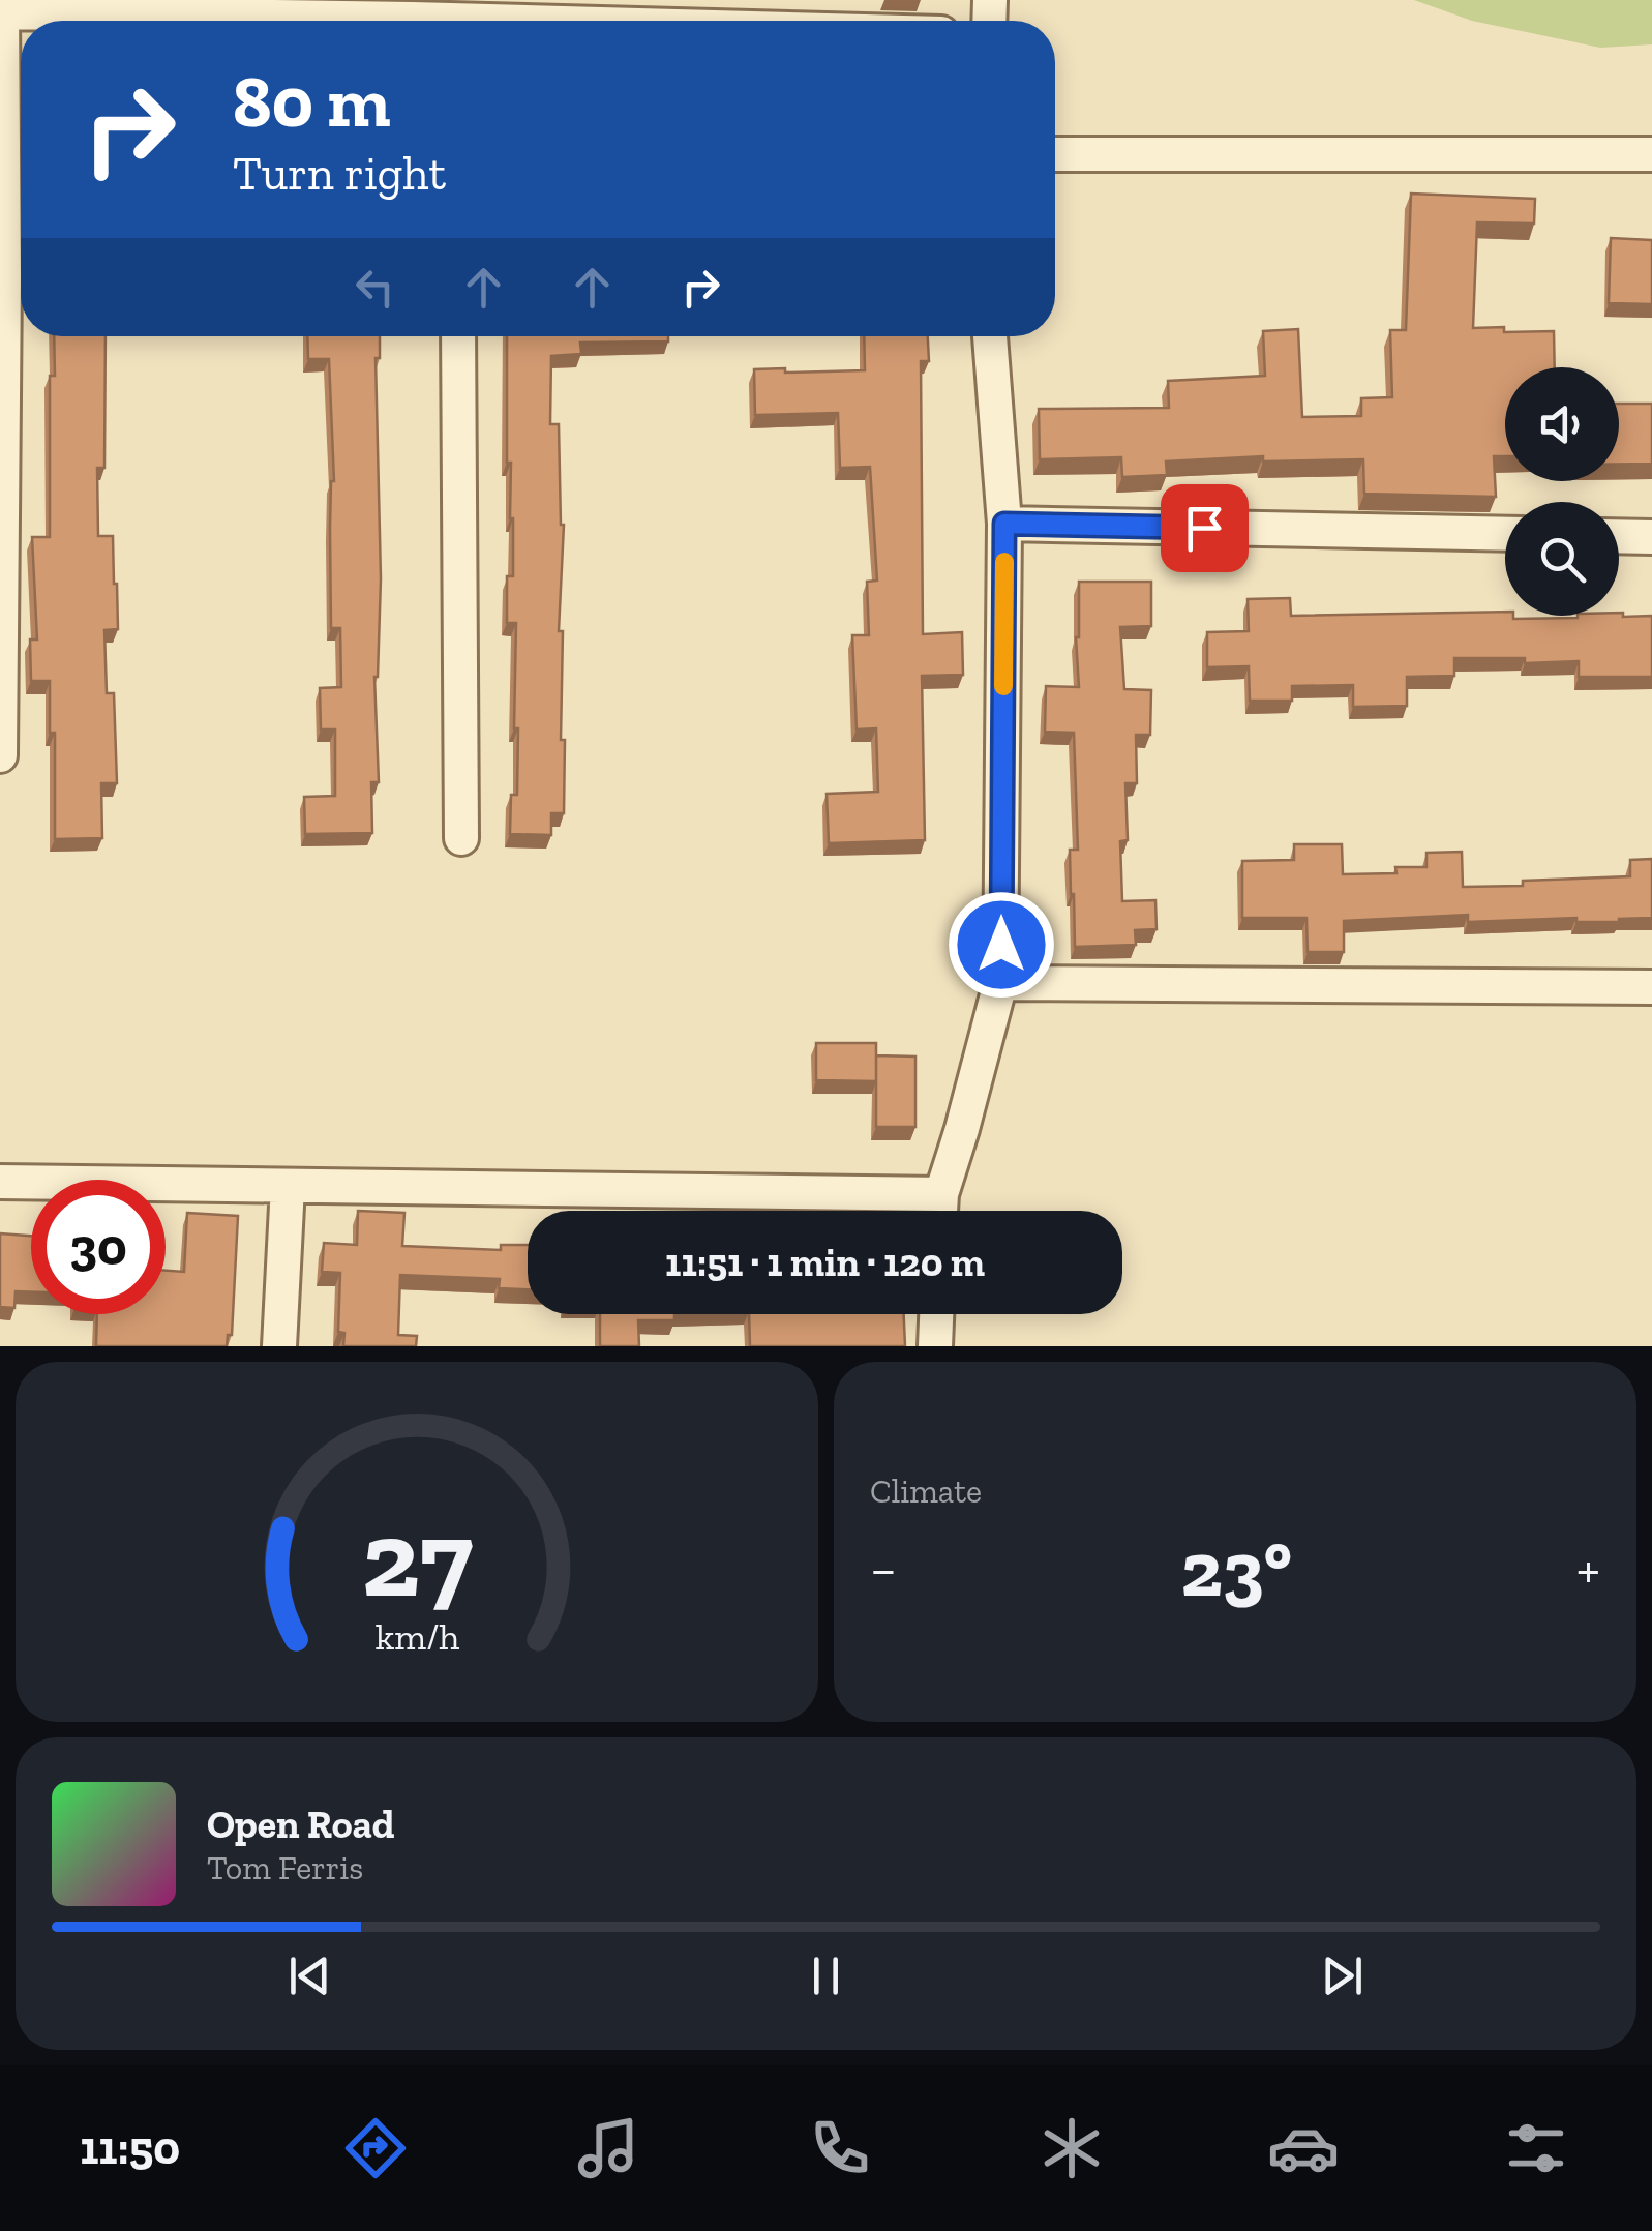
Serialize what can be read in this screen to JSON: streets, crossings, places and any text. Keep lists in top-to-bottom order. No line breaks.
{"page":{"turn":["80 m","Turn right"],"limit":"30","trip":"11:51 · 1 min · 120 m","tile":"Climate","heat":["−","23°","+"],"song":["Open Road","Tom Ferris"],"tabs":"11:50","gauge":["27","km/h"]}}
